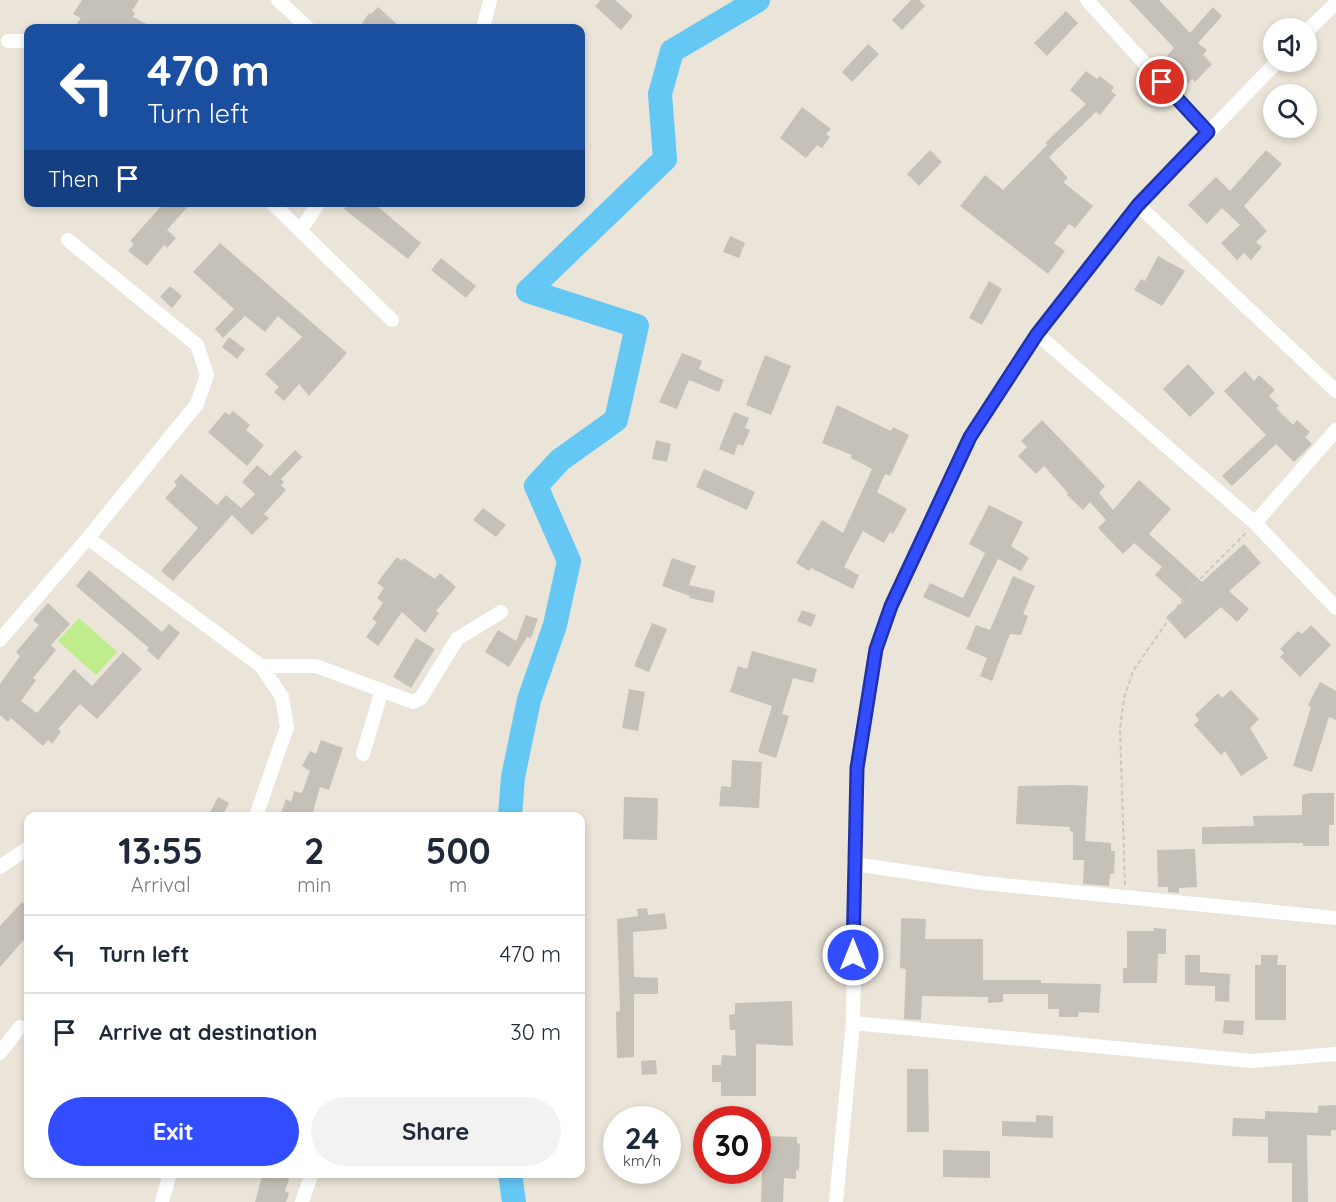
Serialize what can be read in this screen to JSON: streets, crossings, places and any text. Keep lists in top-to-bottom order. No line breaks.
{"page":{"turn":["470 m","Turn left"],"then":"Then","eta":["13:55","Arrival","2","min","500","m"],"list":[{"name":"Turn left","value":"470 m"},{"name":"Arrive at destination","value":"30 m"}],"buttons":["Exit","Share"],"speed":"24 km/h","limit":"30"}}
